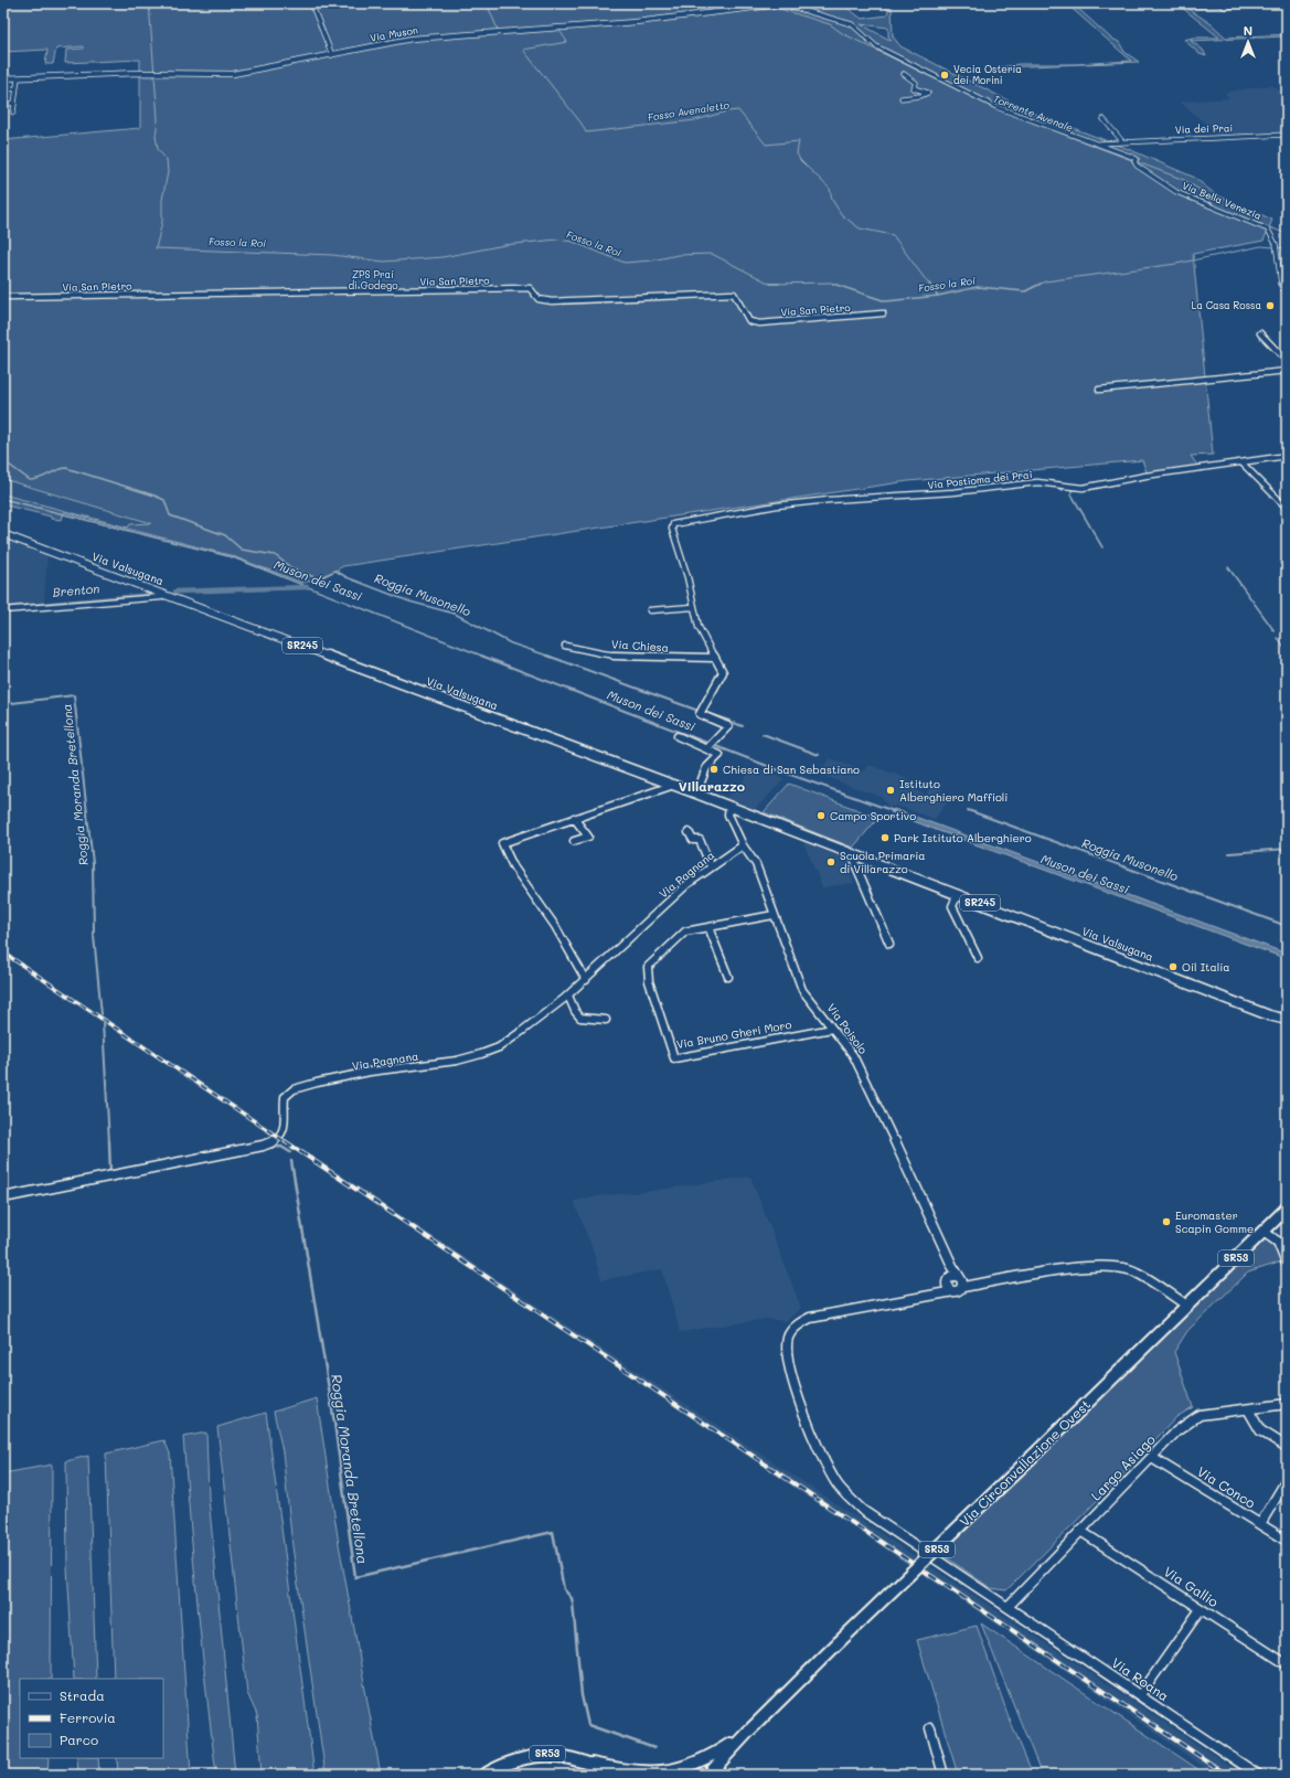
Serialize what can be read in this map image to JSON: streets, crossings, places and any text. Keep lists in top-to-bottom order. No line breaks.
{"streets":{"main road":["Via Muson","Via Valsugana","SR245","SR53","Via Circonvallazione Ovest"],"street":["Via dei Prai","Via Bella Venezia","Via San Pietro","Via Postioma dei Prai","Via Chiesa","Via Pagnana","Via Poisolo","Via Bruno Gheri Moro","Largo Asiago","Via Conco","Via Gallio","Via Roana"]},"crossings":[["Via Muson","Via Bella Venezia"],["Via dei Prai","Via Bella Venezia"],["Via Valsugana","Via Poisolo"],["Via Pagnana","Via Poisolo"],["Via Poisolo","Via Bruno Gheri Moro"],["Via Poisolo","Via Roana"],["Largo Asiago","Via Conco"],["Largo Asiago","Via Gallio"],["Largo Asiago","Via Roana"]],"districts":["Villarazzo"],"water":["Fosso Avenaletto","Torrente Avenale","Fosso la Roi","Muson dei Sassi","Brenton","Roggia Musonello","Roggia Moranda Bretellona"],"parks":["ZPS Prai di Godego"],"places":["Vecia Osteria dei Morini","La Casa Rossa","Chiesa di San Sebastiano","Istituto Alberghiero Maffioli","Campo Sportivo","Park Istituto Alberghiero","Scuola Primaria di Villarazzo","Oil Italia","Euromaster Scapin Gomme"],"legend":["Strada","Ferrovia","Parco"],"north":"top"}
